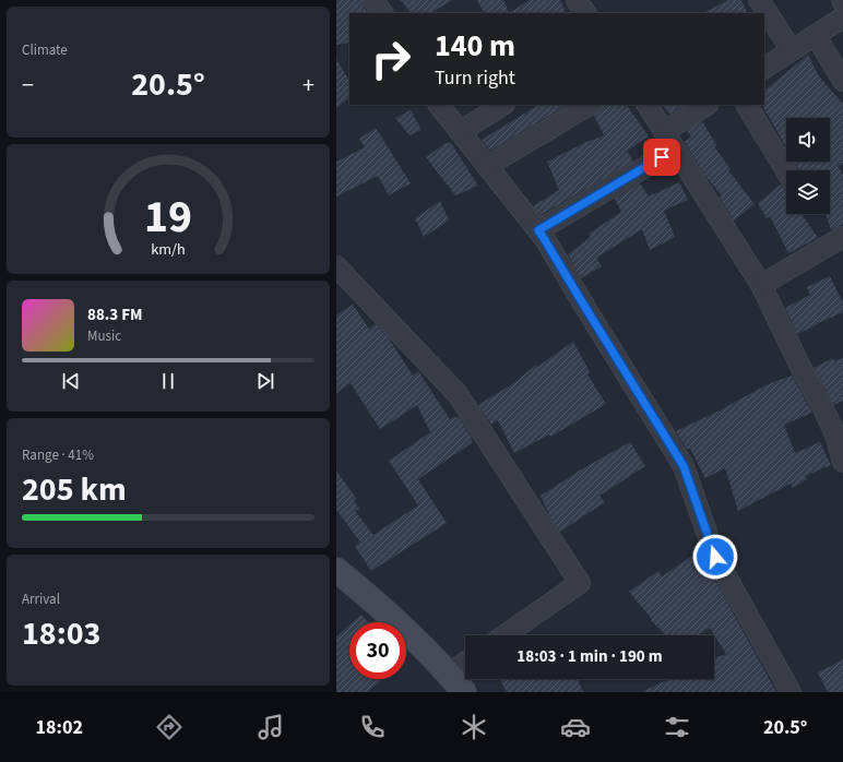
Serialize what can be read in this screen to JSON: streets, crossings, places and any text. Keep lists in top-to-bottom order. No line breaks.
{"page":{"tile":["Climate",["Range · 41%","205 km"],["Arrival","18:03"]],"turn":["140 m","Turn right"],"heat":["−","20.5°","+"],"song":["88.3 FM","Music"],"limit":"30","trip":"18:03 · 1 min · 190 m","tabs":["18:02","20.5°"],"gauge":["19","km/h"]}}
